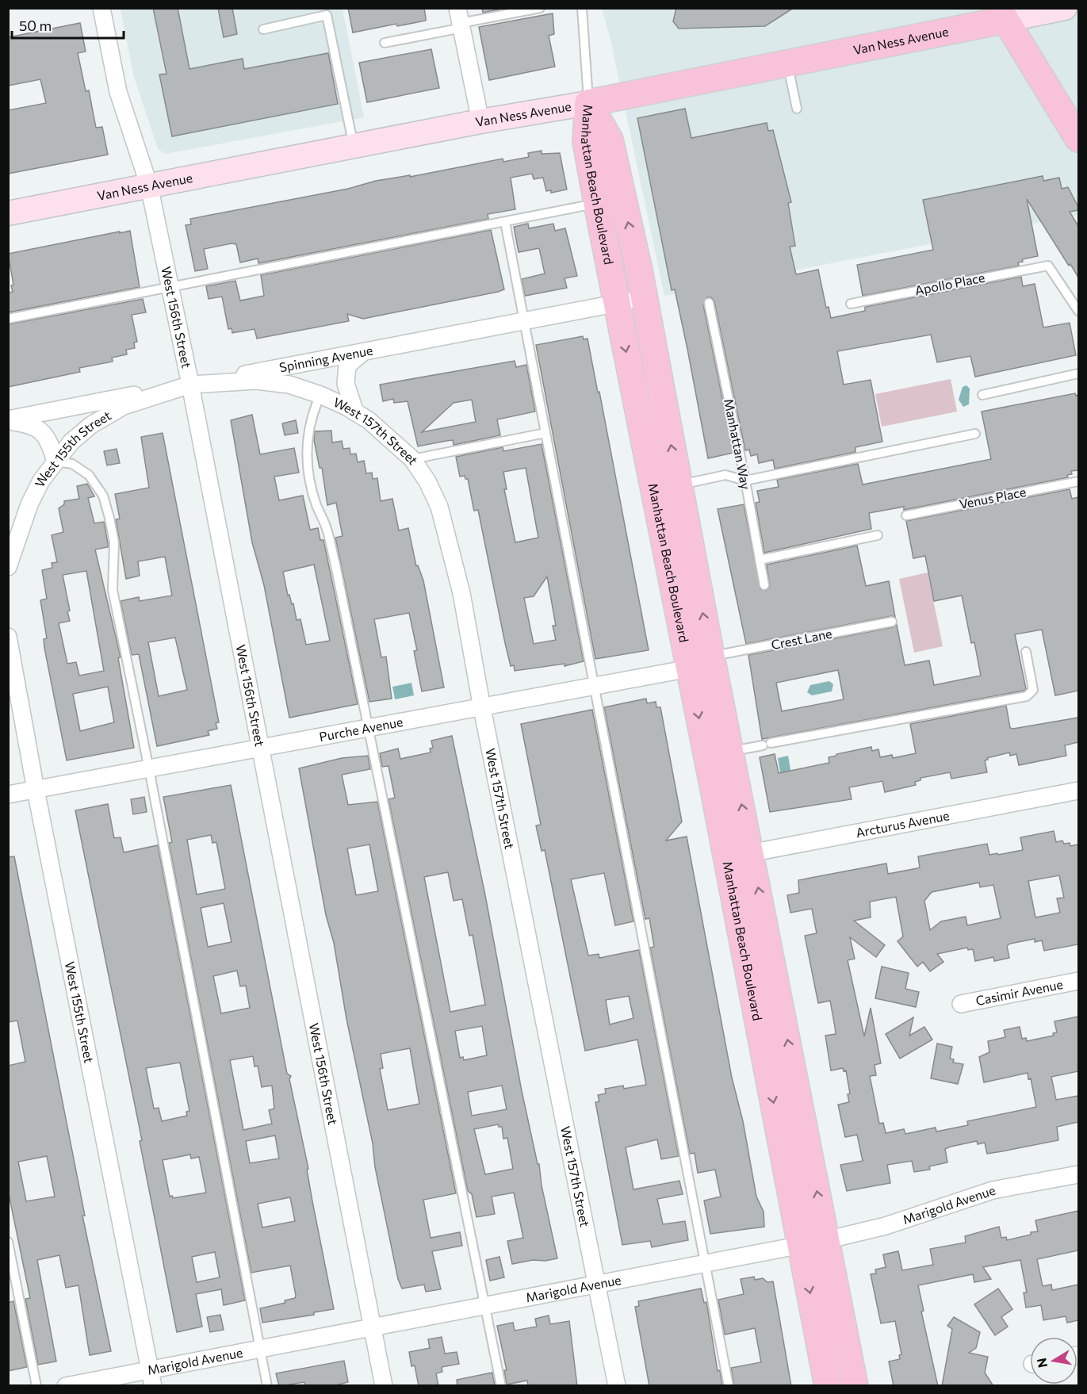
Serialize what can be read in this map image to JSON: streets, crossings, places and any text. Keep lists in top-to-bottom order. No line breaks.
{"streets":{"main road":["Van Ness Avenue","Manhattan Beach Boulevard"],"street":["West 156th Street","Spinning Avenue","West 157th Street","West 155th Street","Purche Avenue","Arcturus Avenue","Casimir Avenue","Marigold Avenue"],"lane":["Apollo Place","Manhattan Way","Venus Place","Crest Lane"]},"crossings":[["Van Ness Avenue","Manhattan Beach Boulevard"],["Van Ness Avenue","West 156th Street"],["Manhattan Beach Boulevard","Spinning Avenue"],["Manhattan Beach Boulevard","Crest Lane"],["Manhattan Beach Boulevard","Purche Avenue"],["Manhattan Beach Boulevard","Arcturus Avenue"],["Manhattan Beach Boulevard","Marigold Avenue"],["West 156th Street","Spinning Avenue"],["West 156th Street","West 157th Street"],["West 156th Street","West 155th Street"],["West 156th Street","Purche Avenue"],["West 156th Street","Marigold Avenue"],["Spinning Avenue","West 157th Street"],["Spinning Avenue","West 155th Street"],["West 157th Street","West 155th Street"],["West 157th Street","Purche Avenue"],["West 157th Street","Marigold Avenue"],["West 155th Street","Purche Avenue"],["West 155th Street","Marigold Avenue"],["Crest Lane","Purche Avenue"]],"scale_bar":"50 m","north":"left"}
